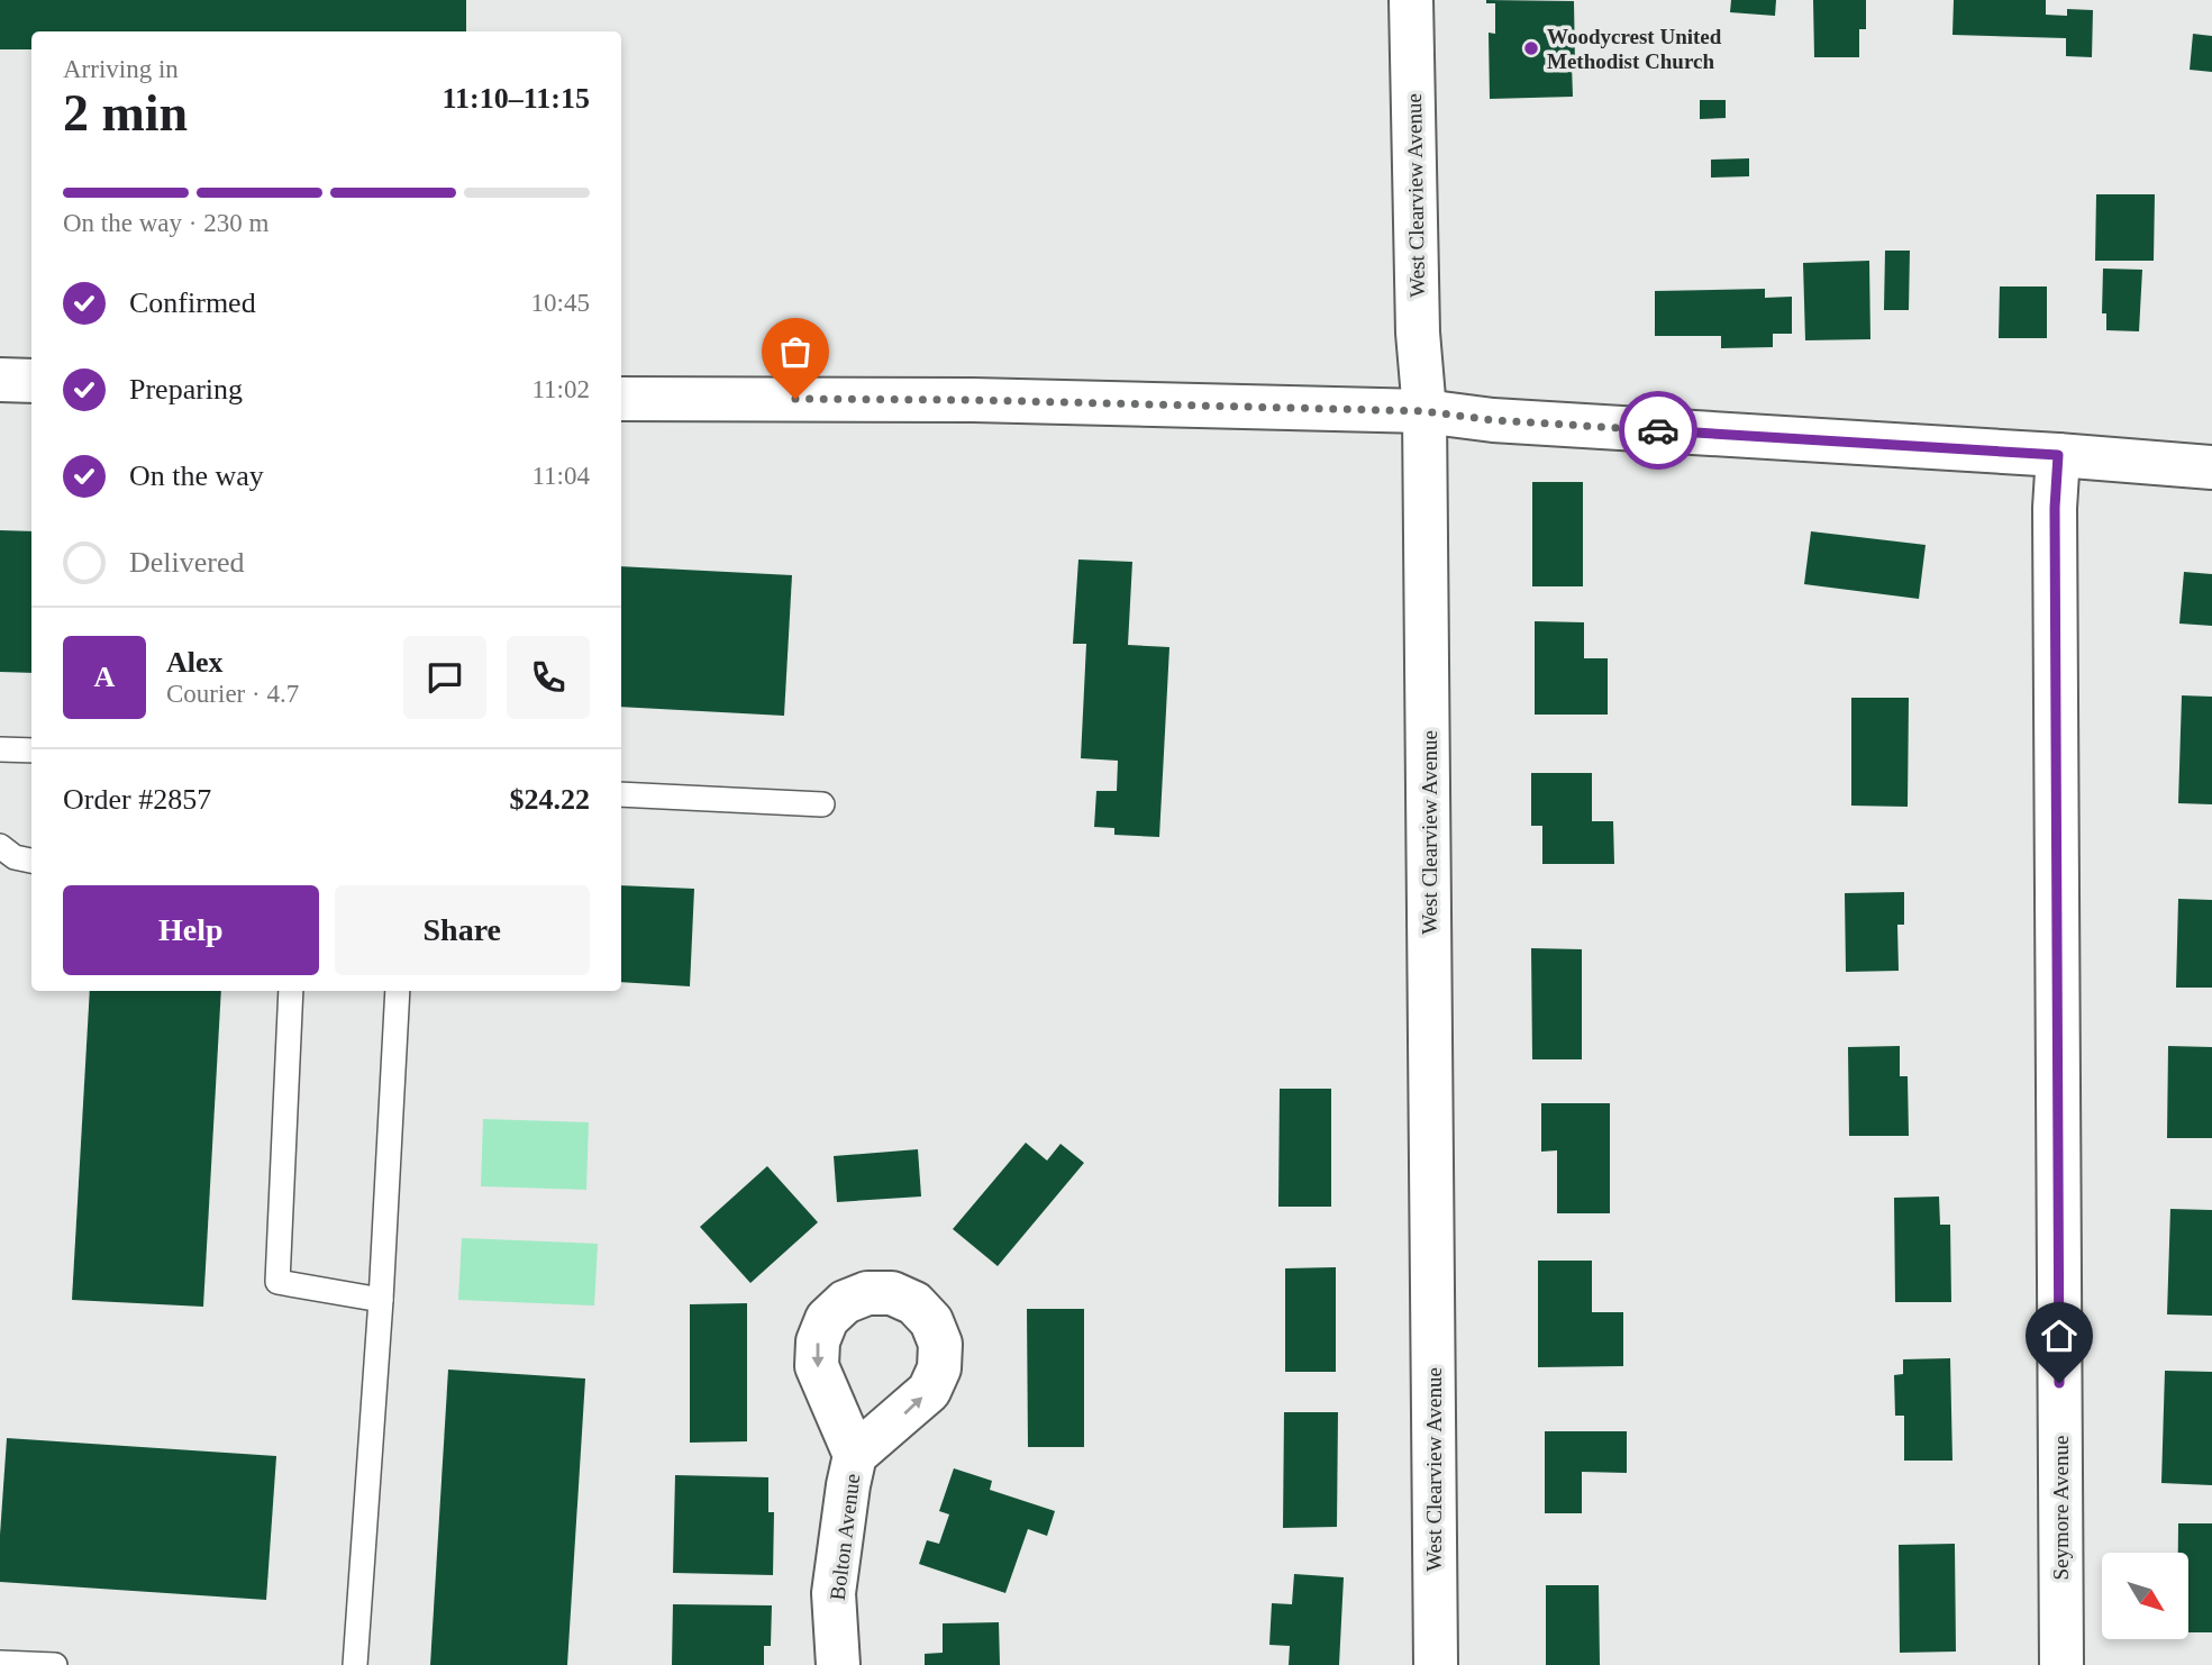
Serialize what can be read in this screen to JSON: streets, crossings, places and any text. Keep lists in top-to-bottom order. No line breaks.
{"streets":{"street":["West Clearview Avenue","Seymore Avenue","Bolton Avenue"]},"places":["Woodycrest United Methodist Church"],"north":"bottom right","page":{"heading":["2 min","Arriving in","11:10–11:15"],"panel":["Alex","Courier · 4.7","Order #2857","$24.22"],"bar":"On the way · 230 m","list":[["Confirmed","10:45"],["Preparing","11:02"],["On the way","11:04"],"Delivered"],"round":"A","buttons":["Help","Share"]}}
